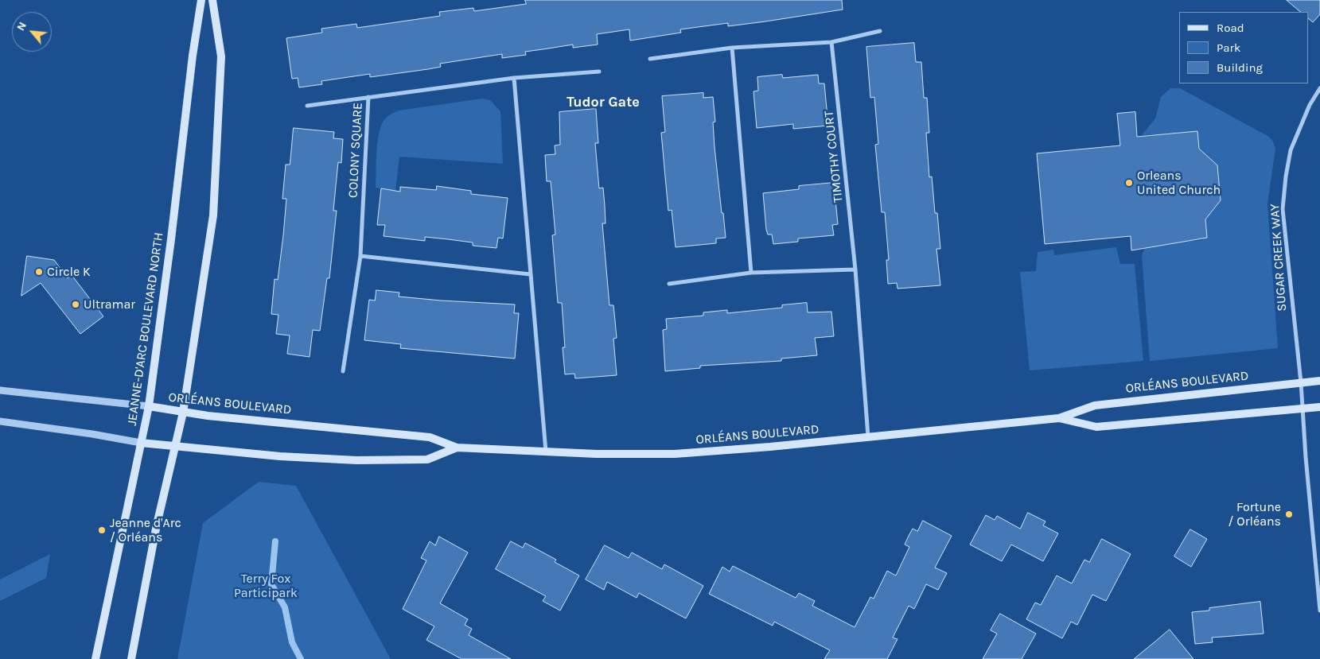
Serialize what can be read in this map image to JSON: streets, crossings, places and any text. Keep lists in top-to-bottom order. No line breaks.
{"streets":{"main road":["JEANNE-D'ARC BOULEVARD NORTH","ORLÉANS BOULEVARD"],"street":["COLONY SQUARE","TIMOTHY COURT","SUGAR CREEK WAY"]},"crossings":[["TIMOTHY COURT","ORLÉANS BOULEVARD"],["SUGAR CREEK WAY","ORLÉANS BOULEVARD"],["JEANNE-D'ARC BOULEVARD NORTH","ORLÉANS BOULEVARD"]],"districts":["Tudor Gate"],"parks":["Terry Fox Participark"],"places":["Orleans United Church","Circle K","Ultramar","Fortune / Orléans","Jeanne d'Arc / Orléans"],"legend":["Road","Park","Building"],"north":"top left"}
